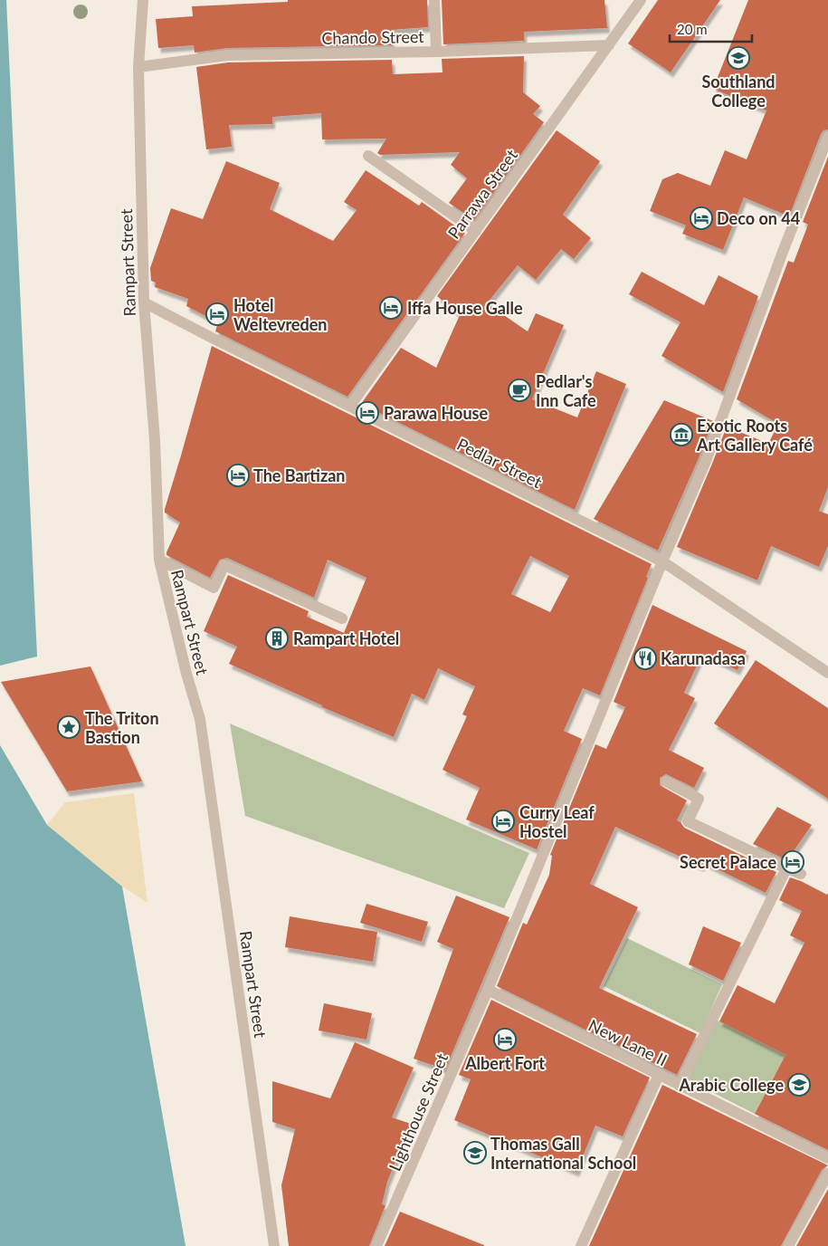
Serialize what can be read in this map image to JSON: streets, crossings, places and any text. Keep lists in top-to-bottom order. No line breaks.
{"streets":{"street":["Chando Street","Parrawa Street","Rampart Street","Pedlar Street","New Lane II","Lighthouse Street"]},"crossings":[["Chando Street","Parrawa Street"],["Chando Street","Rampart Street"],["Parrawa Street","Pedlar Street"],["Rampart Street","Pedlar Street"],["Pedlar Street","Lighthouse Street"],["New Lane II","Lighthouse Street"]],"places":{"school or university":["Southland College","Arabic College","Thomas Gall International School"],"hotel":["Deco on 44","Iffa House Galle","Hotel Weltevreden","Parawa House","The Bartizan","Curry Leaf Hostel","Secret Palace","Albert Fort"],"cafe":["Pedlar's Inn Cafe"],"museum":["Exotic Roots Art Gallery Café"],"building":["Rampart Hotel"],"restaurant":["Karunadasa"],"place":["The Triton Bastion"]},"scale_bar":"20 m"}
